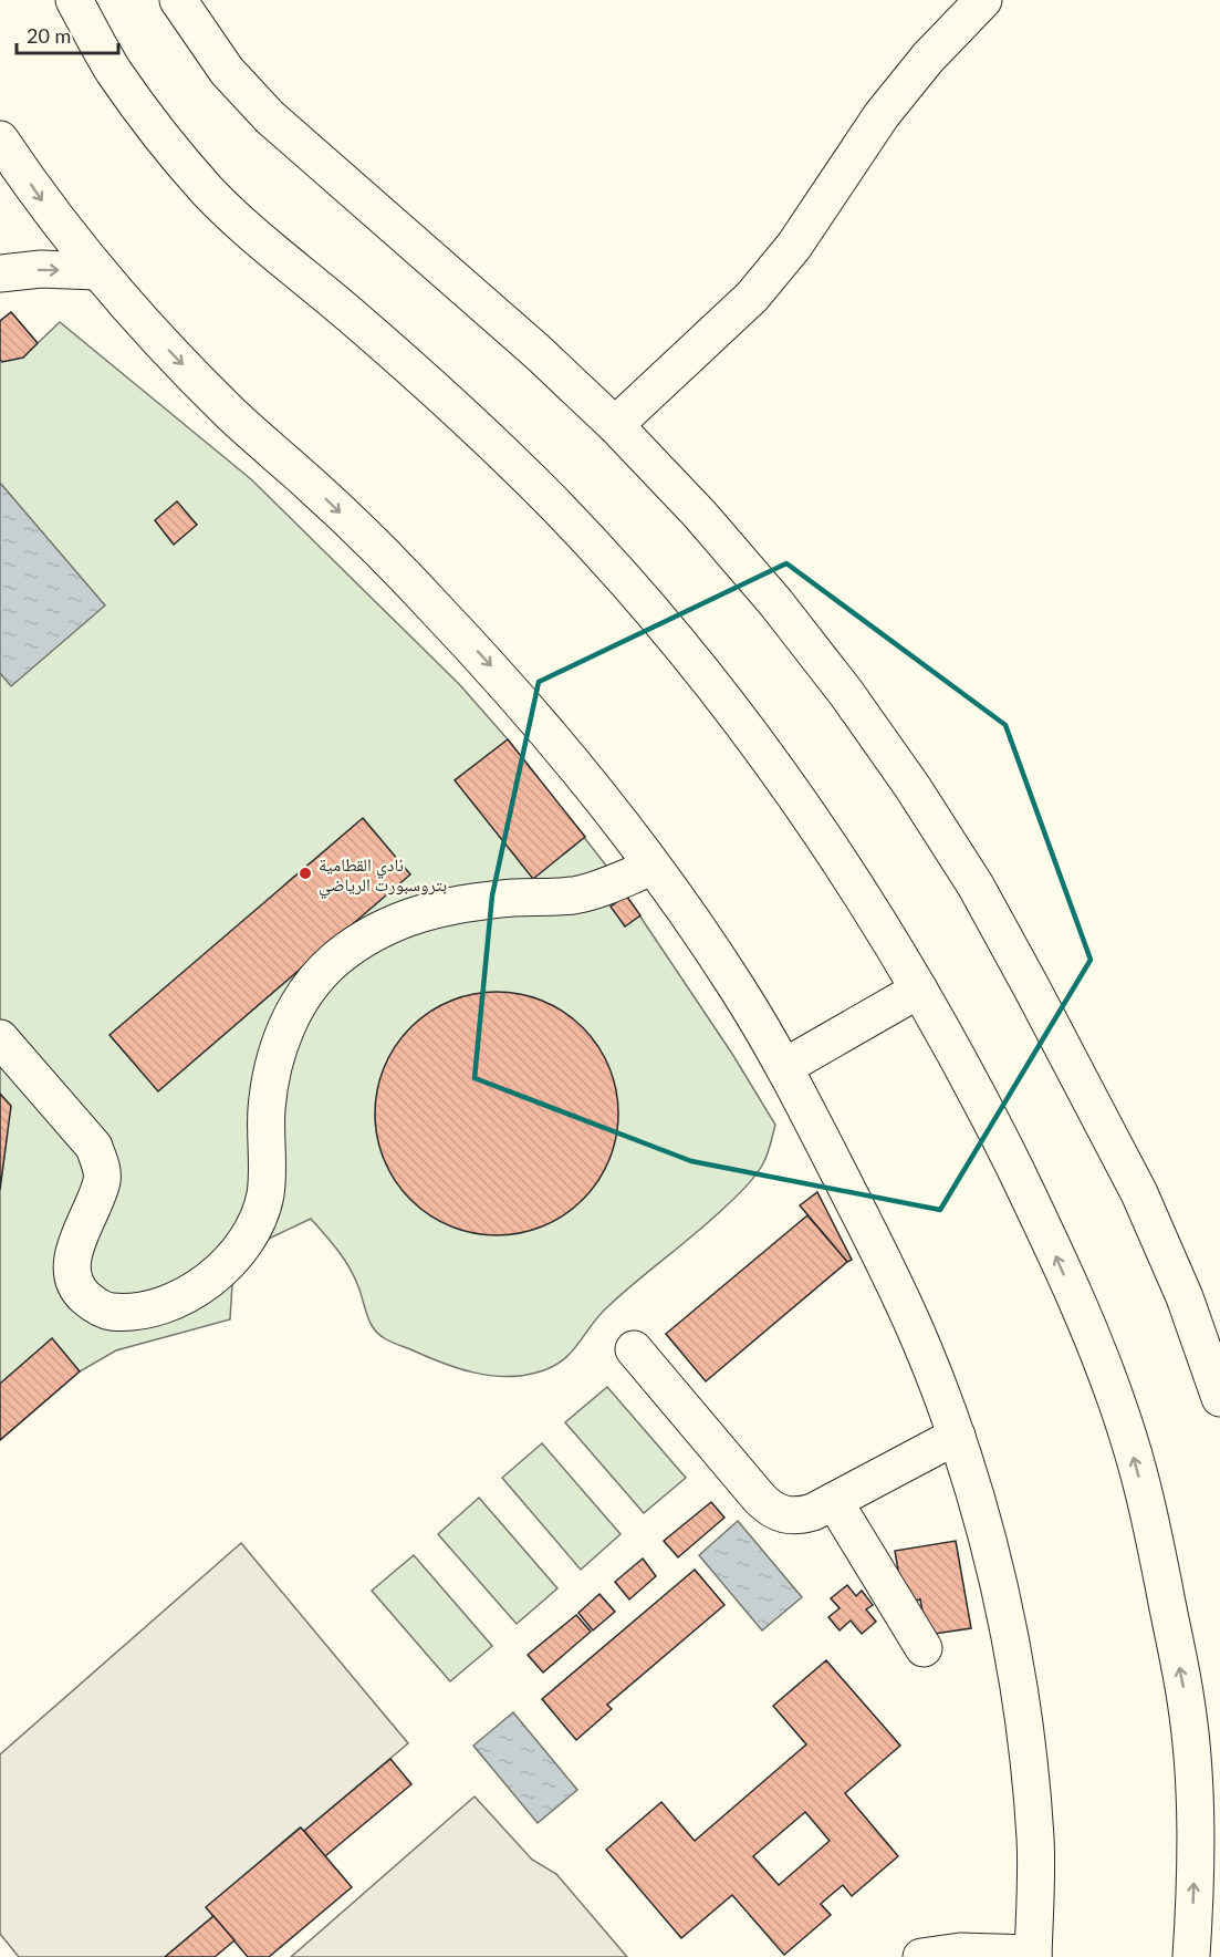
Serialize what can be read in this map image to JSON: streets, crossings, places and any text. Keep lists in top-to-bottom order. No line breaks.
{"places":["نادي القطامية بتروسبورت الرياضي"],"scale_bar":"20 m"}
